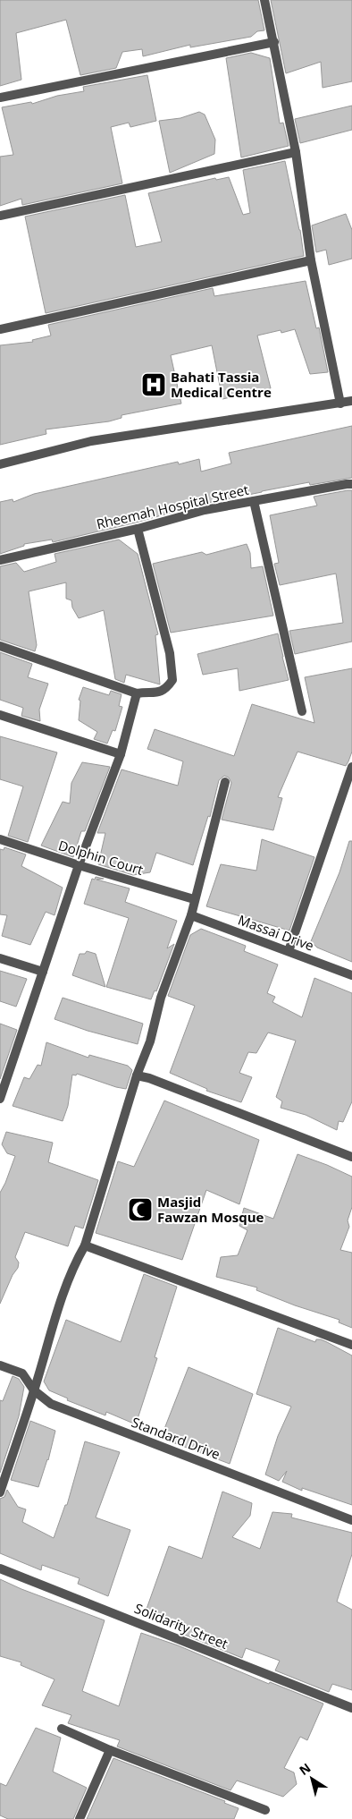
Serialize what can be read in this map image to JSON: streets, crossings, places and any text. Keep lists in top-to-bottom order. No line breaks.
{"streets":{"street":["Rheemah Hospital Street","Dolphin Court","Massai Drive","Standard Drive","Solidarity Street"]},"places":{"hospital":["Bahati Tassia Medical Centre"],"mosque":["Masjid Fawzan Mosque"]},"north":"top left"}
